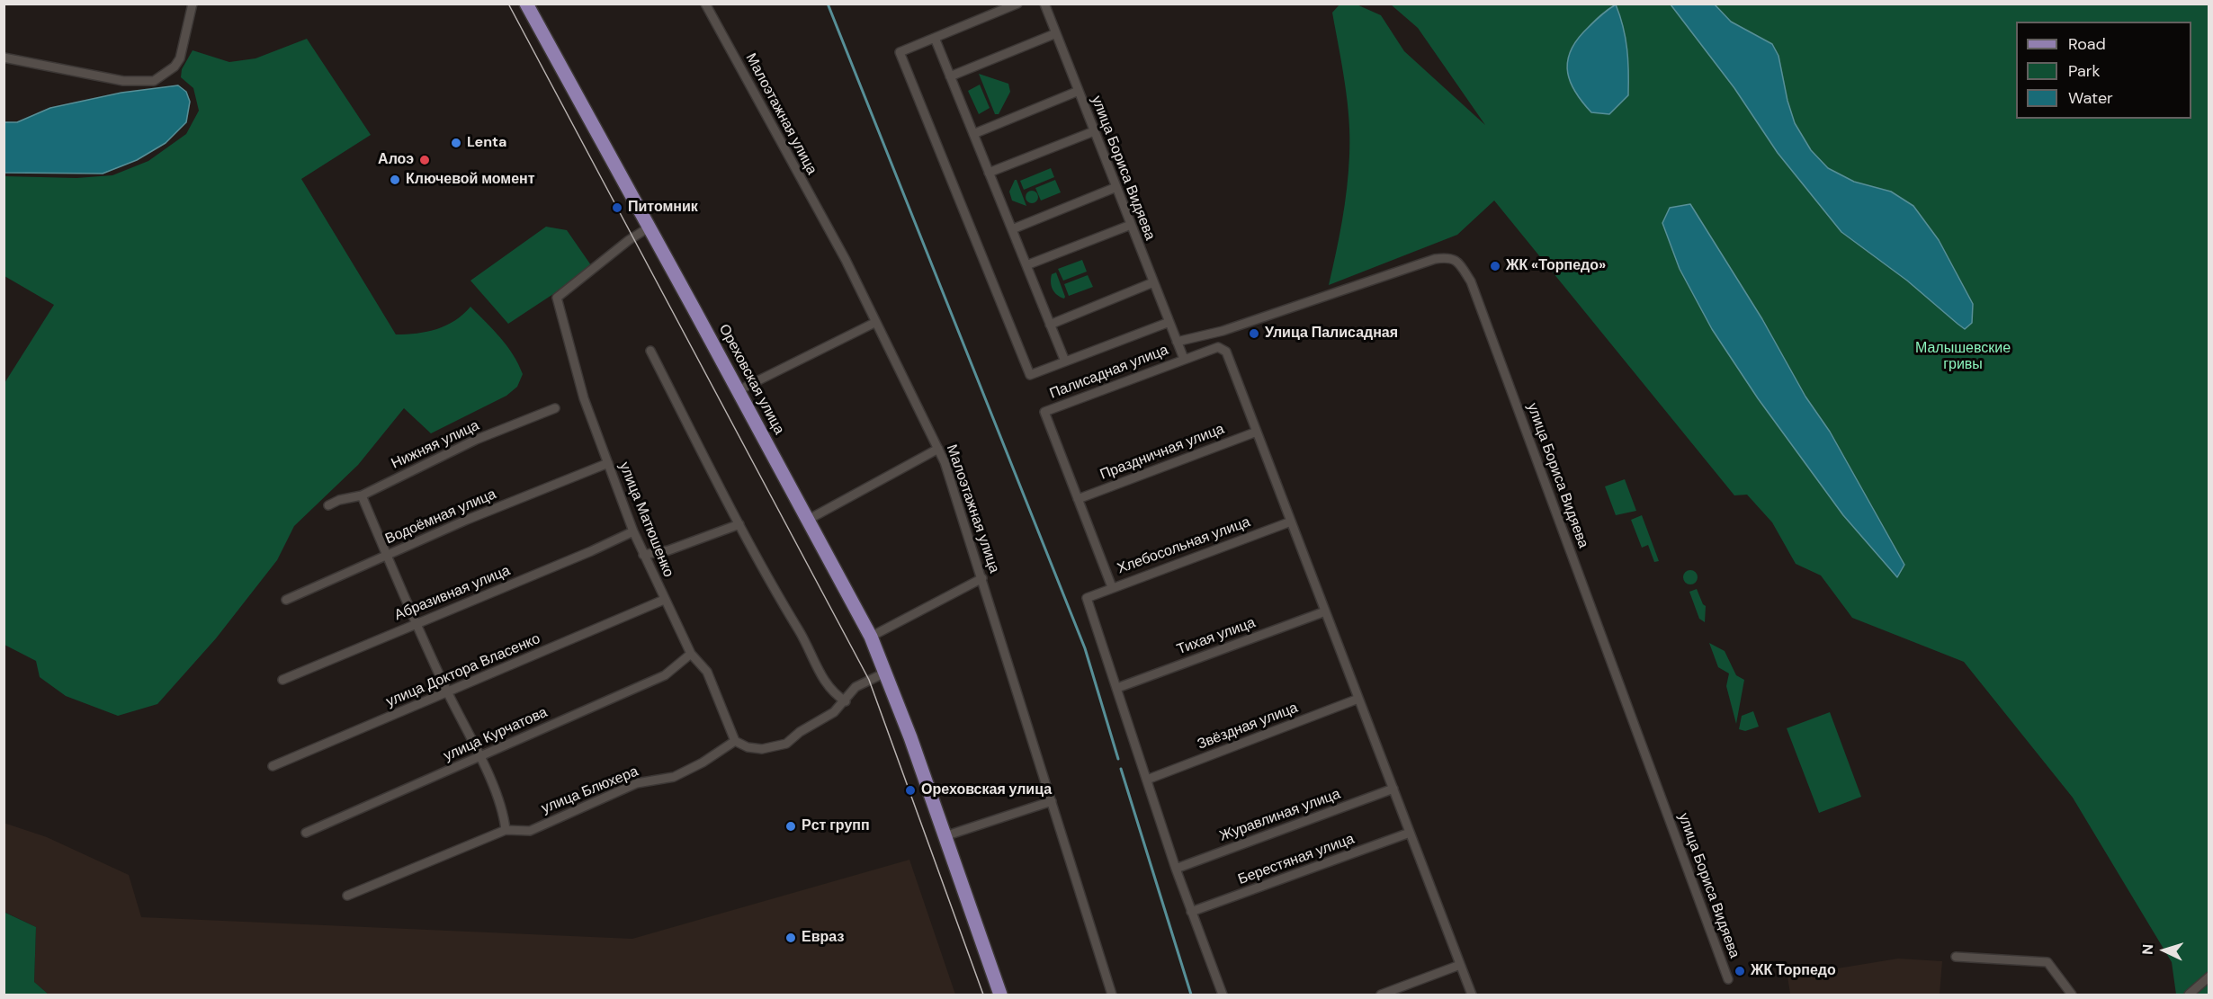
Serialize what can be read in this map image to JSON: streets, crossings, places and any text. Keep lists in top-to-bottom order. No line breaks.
{"streets":{"main road":["Ореховская улица"],"street":["Малоэтажная улица","улица Бориса Видяева","Палисадная улица","Нижняя улица","Праздничная улица","Водоёмная улица","улица Матюшенко","Хлебосольная улица","Абразивная улица","Тихая улица","улица Доктора Власенко","Звёздная улица","улица Курчатова","улица Блюхера","Журавлиная улица","Берестяная улица"]},"crossings":[["улица Бориса Видяева","Палисадная улица"],["Палисадная улица","Праздничная улица"],["Ореховская улица","улица Матюшенко"],["Водоёмная улица","улица Матюшенко"],["улица Матюшенко","Абразивная улица"],["улица Матюшенко","улица Доктора Власенко"],["улица Матюшенко","улица Курчатова"],["улица Матюшенко","улица Блюхера"],["Хлебосольная улица","Тихая улица"]],"parks":["Малышевские гривы"],"places":["Lenta","Алоэ","Ключевой момент","Питомник","ЖК «Торпедо»","Улица Палисадная","Ореховская улица","Рст групп","Евраз","ЖК Торпедо"],"legend":["Road","Park","Water"],"north":"left"}
